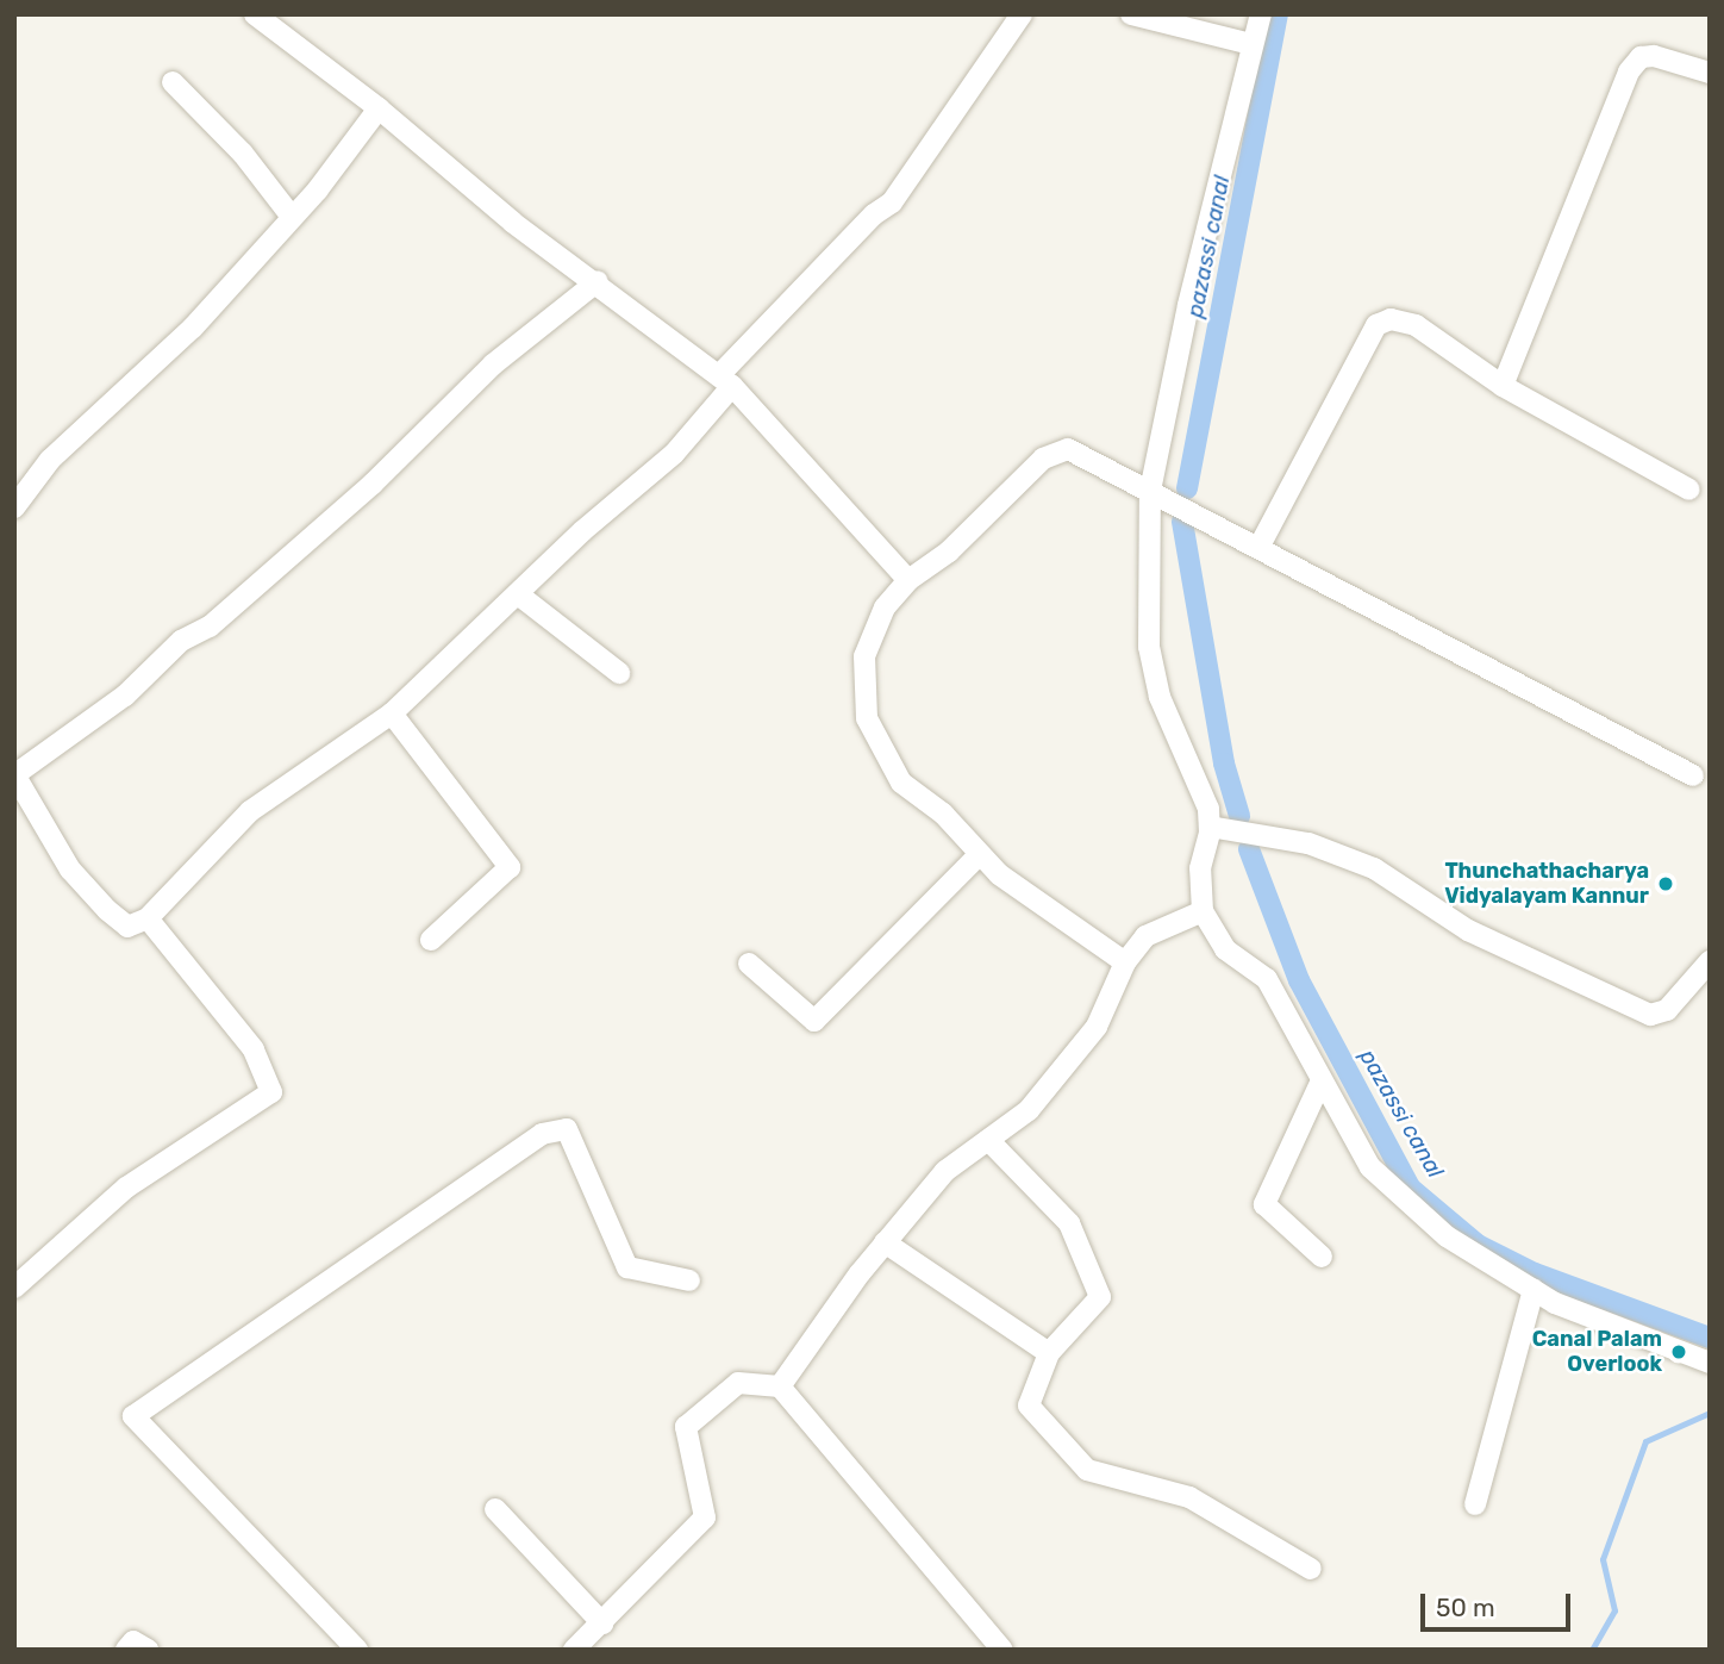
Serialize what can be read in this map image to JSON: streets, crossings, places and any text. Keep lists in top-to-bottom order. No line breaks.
{"water":["pazassi canal"],"places":["Thunchathacharya Vidyalayam Kannur","Canal Palam Overlook"],"scale_bar":"50 m"}
